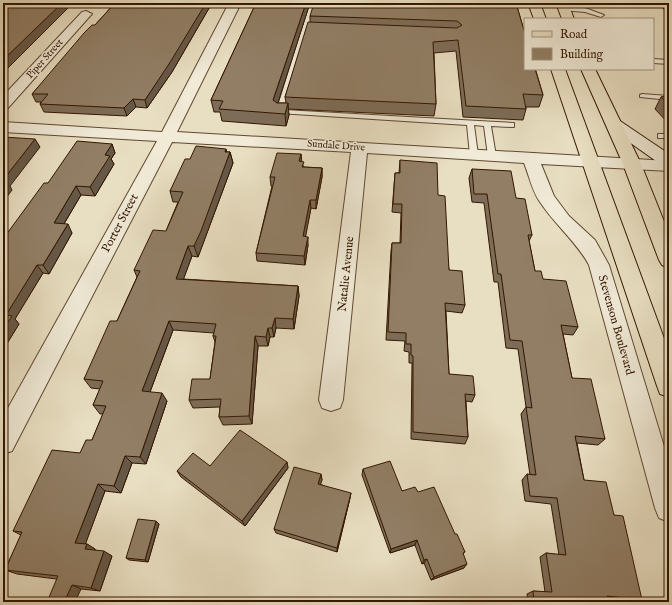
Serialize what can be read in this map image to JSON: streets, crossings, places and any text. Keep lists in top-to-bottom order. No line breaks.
{"streets":{"street":["Piper Street","Sundale Drive","Porter Street","Natalie Avenue","Stevenson Boulevard"]},"crossings":[["Sundale Drive","Porter Street"],["Sundale Drive","Natalie Avenue"],["Sundale Drive","Stevenson Boulevard"]],"legend":["Road","Building"]}
